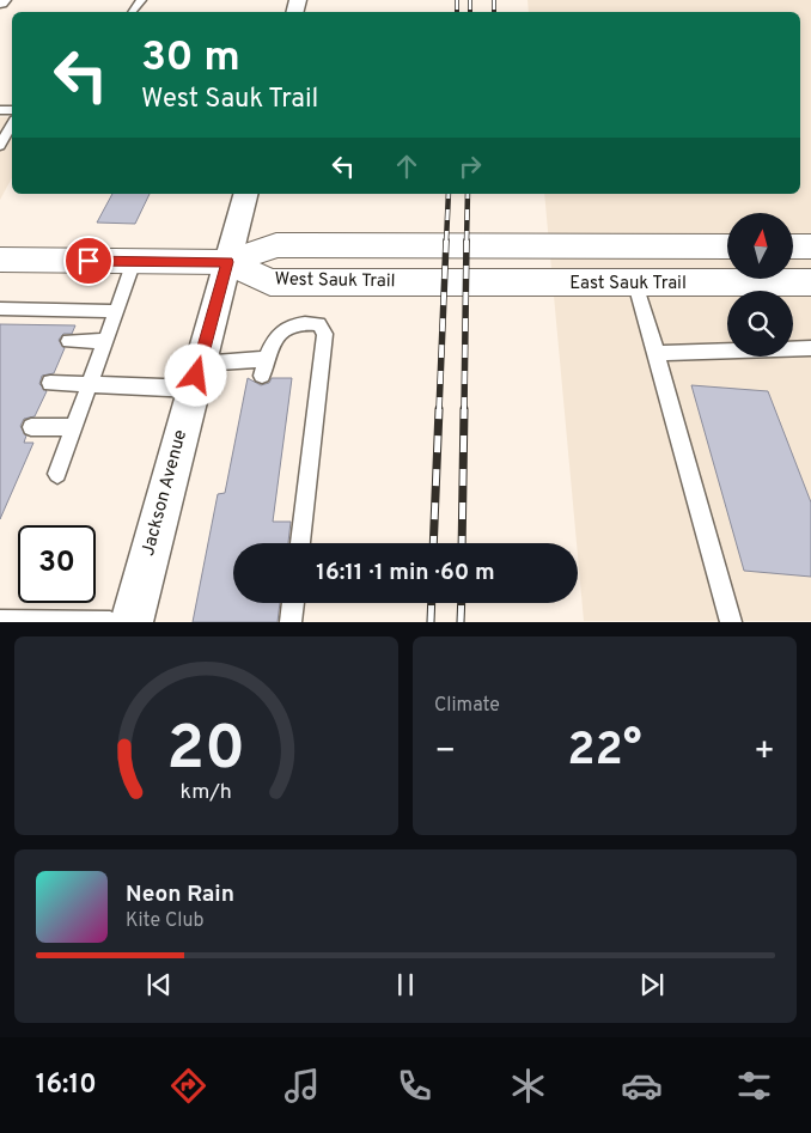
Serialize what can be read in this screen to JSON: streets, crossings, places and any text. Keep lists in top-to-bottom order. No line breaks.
{"streets":{"main road":["West Sauk Trail","East Sauk Trail"],"street":["Jackson Avenue"]},"crossings":[["West Sauk Trail","East Sauk Trail"],["West Sauk Trail","Jackson Avenue"]],"north":"top","page":{"turn":["30 m","West Sauk Trail"],"limit":"30","trip":"16:11 · 1 min · 60 m","tile":"Climate","heat":["−","22°","+"],"song":["Neon Rain","Kite Club"],"tabs":"16:10","gauge":["20","km/h"]}}
